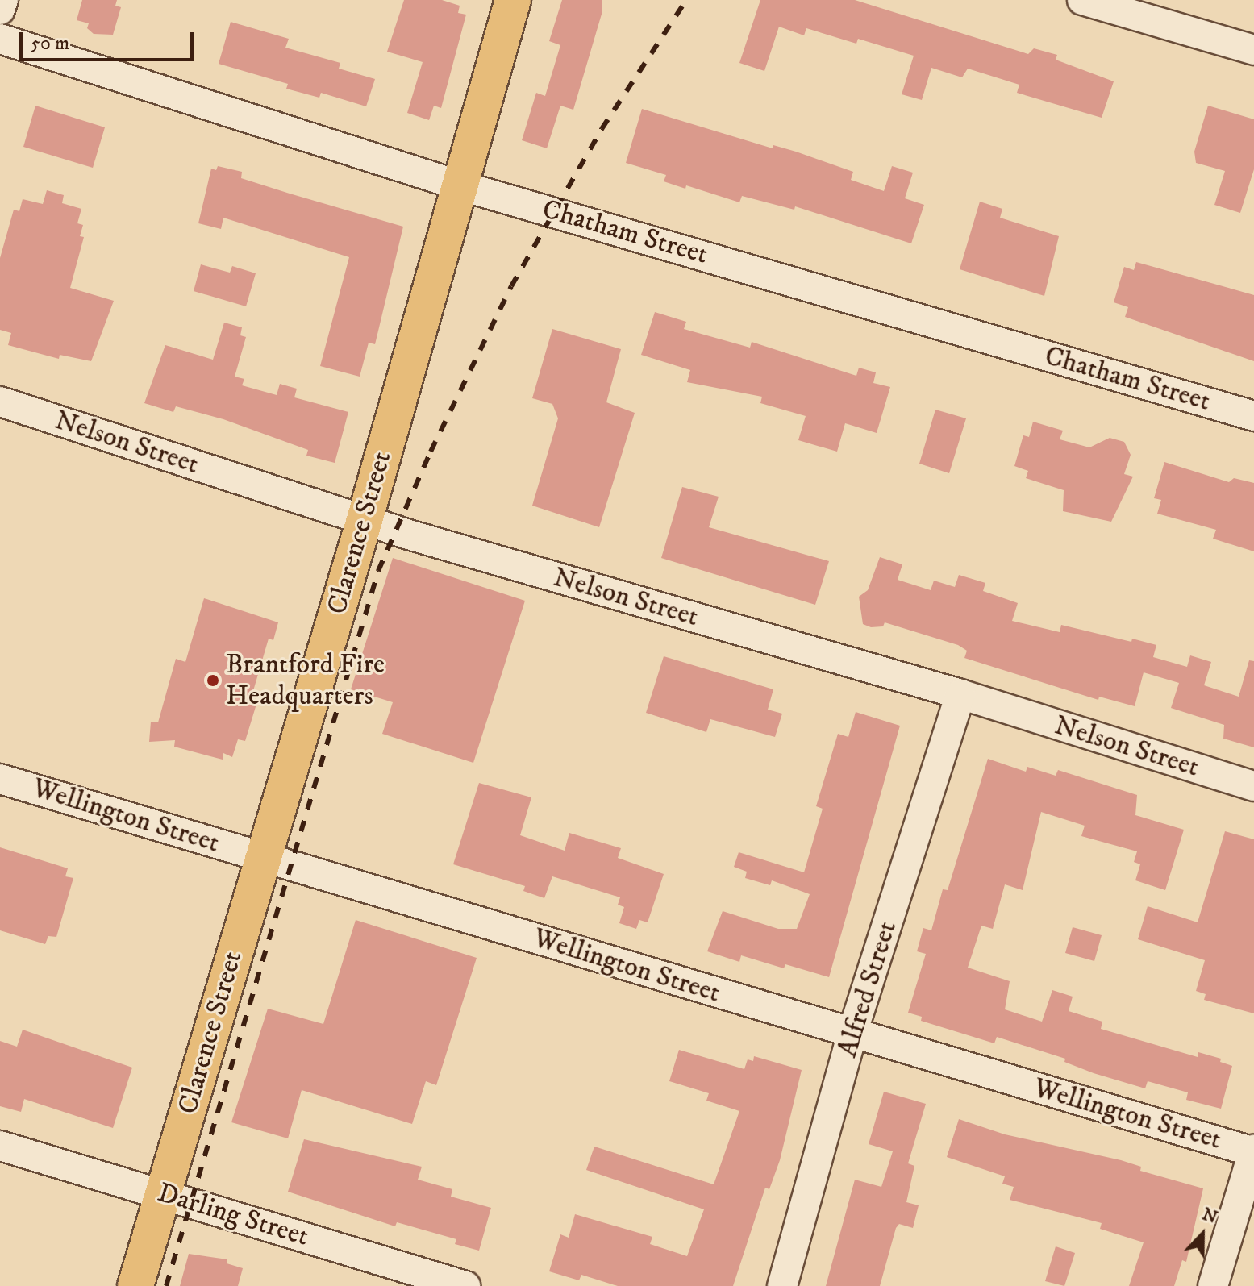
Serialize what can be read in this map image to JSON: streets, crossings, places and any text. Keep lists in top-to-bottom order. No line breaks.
{"streets":{"main road":["Clarence Street"],"street":["Chatham Street","Nelson Street","Wellington Street","Alfred Street","Darling Street"]},"crossings":[["Chatham Street","Clarence Street"],["Nelson Street","Clarence Street"],["Nelson Street","Alfred Street"],["Clarence Street","Wellington Street"],["Clarence Street","Darling Street"],["Wellington Street","Alfred Street"]],"places":["Brantford Fire Headquarters"],"scale_bar":"50 m","north":"top"}
